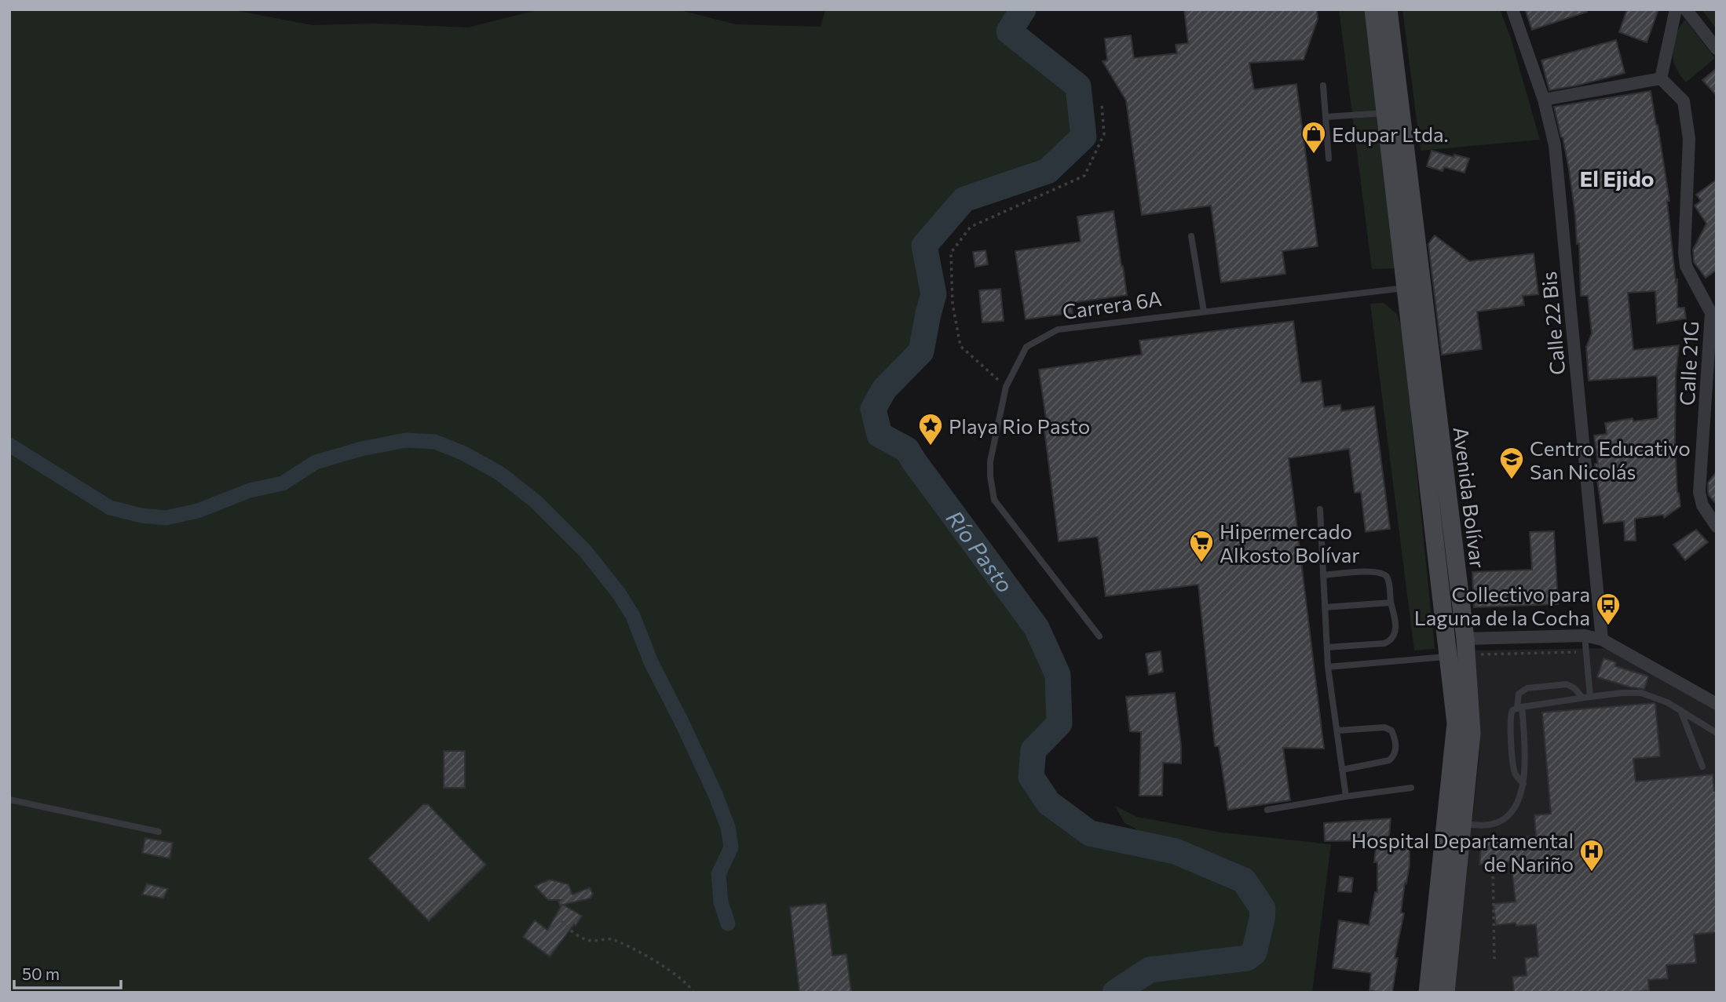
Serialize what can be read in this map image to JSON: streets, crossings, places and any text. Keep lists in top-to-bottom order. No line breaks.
{"streets":{"main road":["Avenida Bolívar"],"street":["Calle 22 Bis","Calle 21G"],"lane":["Carrera 6A"]},"crossings":[["Carrera 6A","Avenida Bolívar"]],"districts":["El Ejido"],"water":["Río Pasto"],"places":{"shop":["Edupar Ltda."],"place":["Playa Rio Pasto"],"school or university":["Centro Educativo San Nicolás"],"supermarket":["Hipermercado Alkosto Bolívar"],"bus stop":["Collectivo para Laguna de la Cocha"],"hospital":["Hospital Departamental de Nariño"]},"scale_bar":"50 m"}
